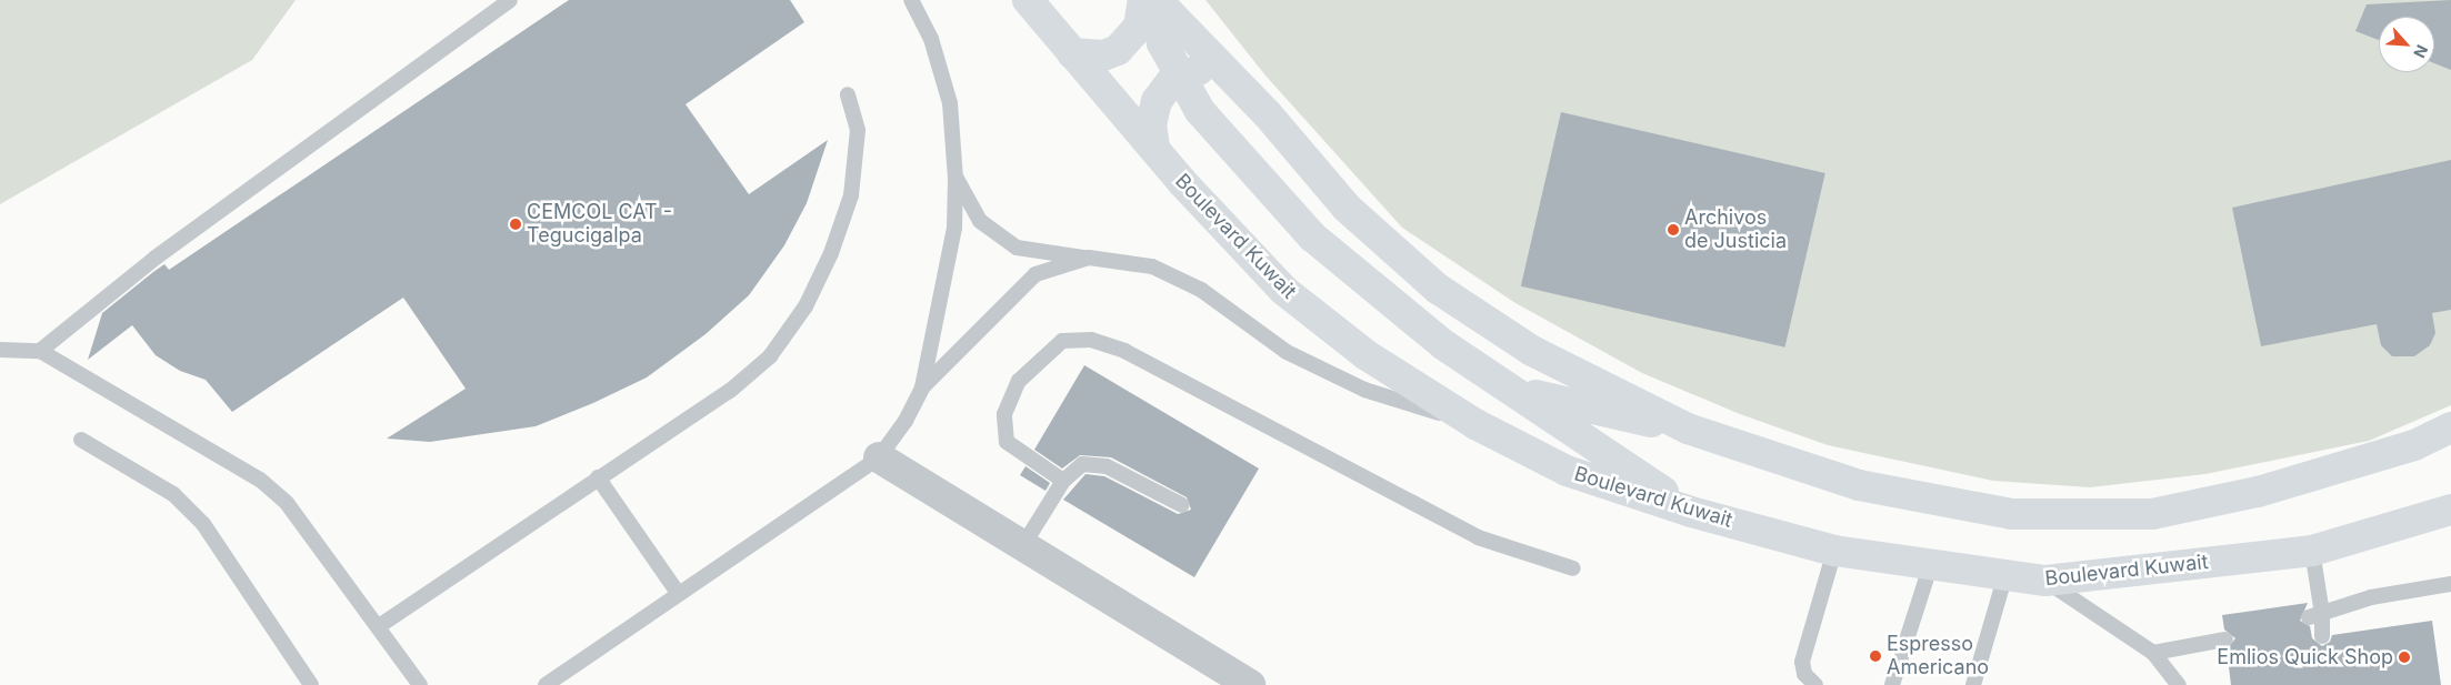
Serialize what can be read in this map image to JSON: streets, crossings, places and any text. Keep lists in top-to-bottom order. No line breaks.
{"streets":{"main road":["Boulevard Kuwait"]},"places":["CEMCOL CAT - Tegucigalpa","Archivos de Justicia","Espresso Americano","Emlios Quick Shop"],"north":"bottom right"}
